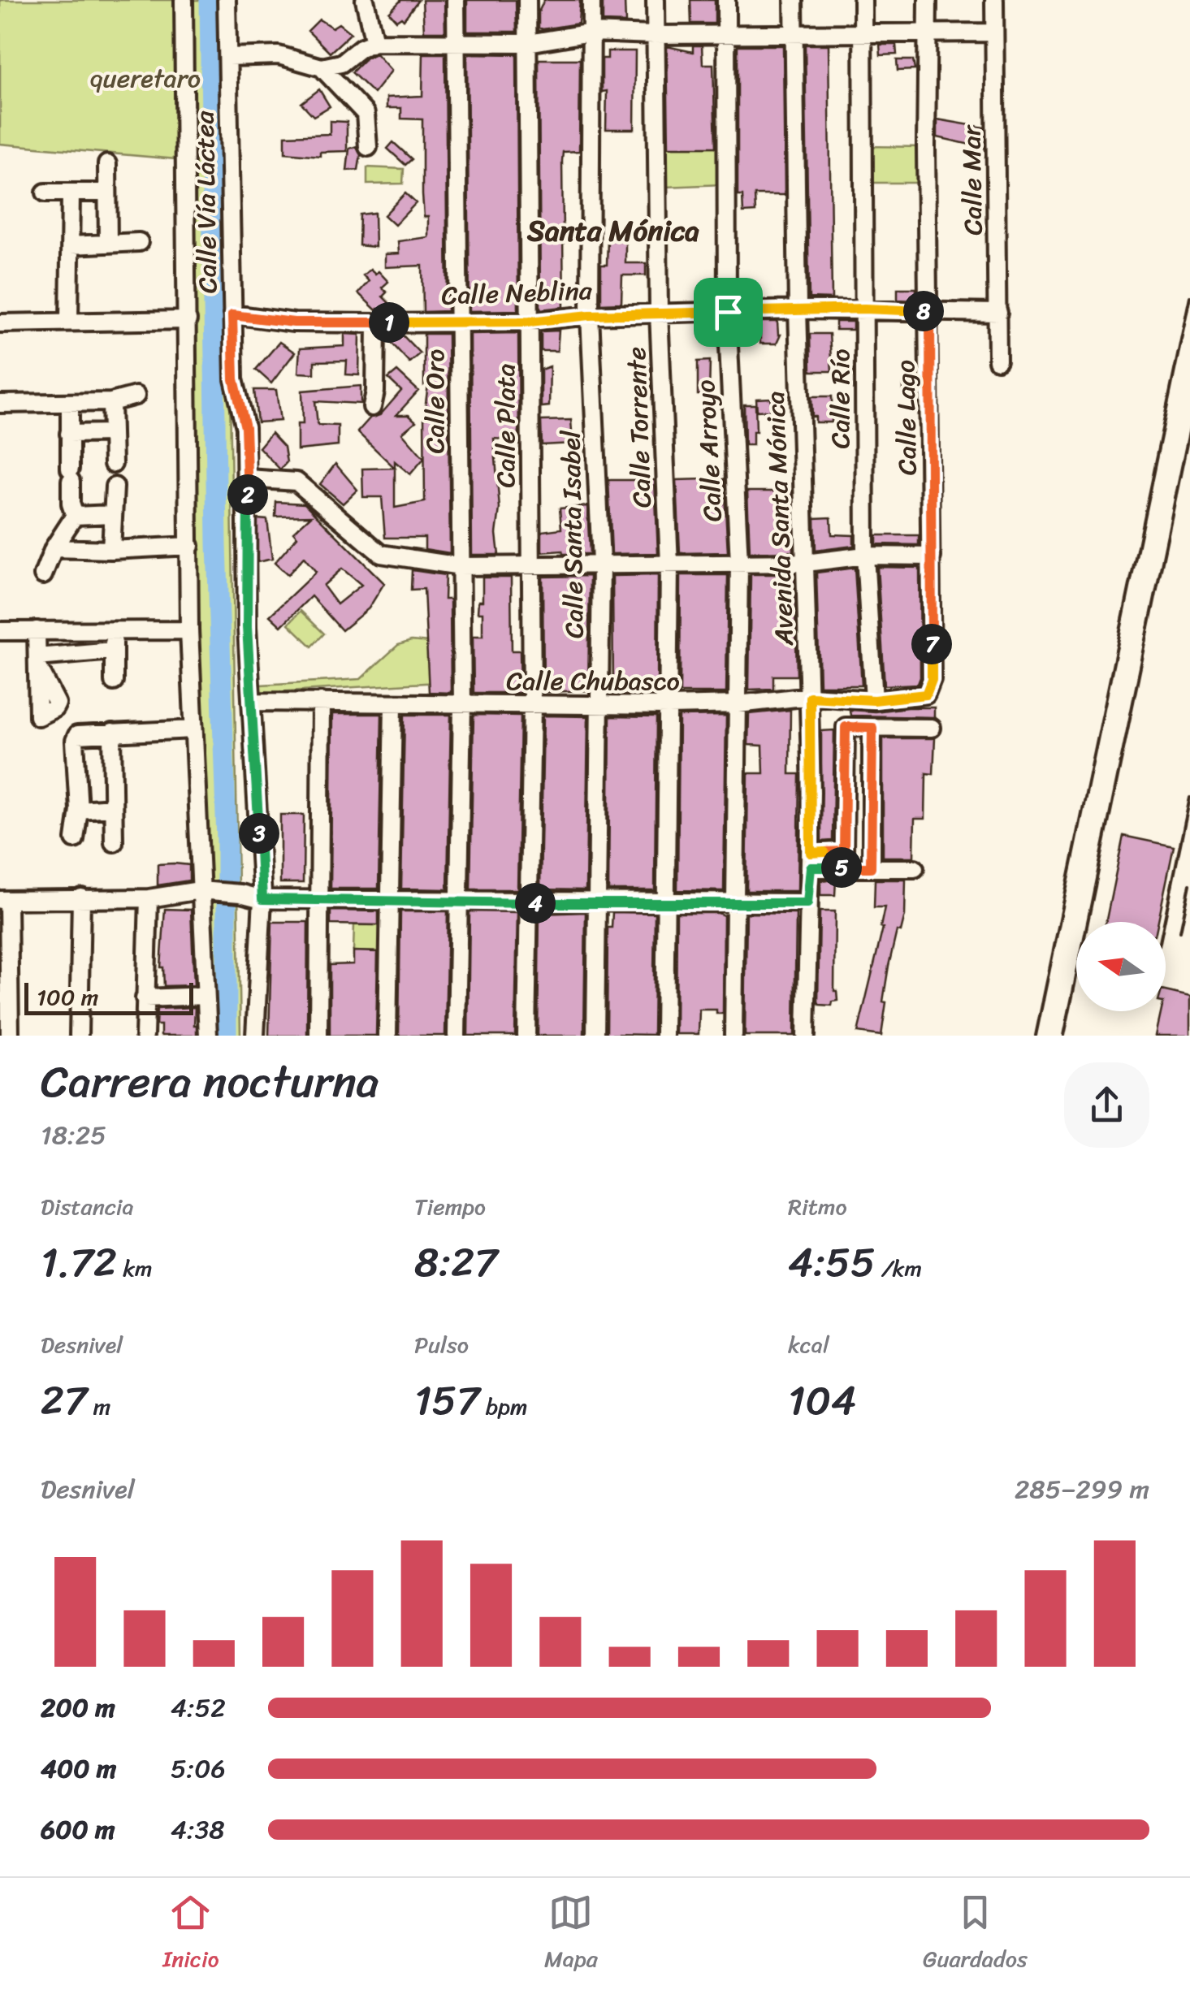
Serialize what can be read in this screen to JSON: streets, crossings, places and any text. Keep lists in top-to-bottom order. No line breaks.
{"streets":{"street":["Calle Mar","Calle Vía Láctea","Calle Neblina","Calle Río","Calle Oro","Calle Lago","Calle Plata","Calle Torrente","Calle Arroyo","Avenida Santa Mónica","Calle Santa Isabel","Calle Chubasco"]},"crossings":[["Calle Mar","Calle Neblina"],["Calle Vía Láctea","Calle Neblina"],["Calle Vía Láctea","Calle Chubasco"],["Calle Neblina","Calle Río"],["Calle Neblina","Calle Oro"],["Calle Neblina","Calle Lago"],["Calle Neblina","Calle Plata"],["Calle Neblina","Calle Torrente"],["Calle Neblina","Calle Arroyo"],["Calle Neblina","Avenida Santa Mónica"],["Calle Neblina","Calle Santa Isabel"],["Calle Río","Calle Chubasco"],["Calle Oro","Calle Chubasco"],["Calle Lago","Calle Chubasco"],["Calle Plata","Calle Chubasco"],["Calle Torrente","Calle Chubasco"],["Calle Arroyo","Calle Chubasco"],["Avenida Santa Mónica","Calle Chubasco"],["Calle Santa Isabel","Calle Chubasco"]],"districts":["Santa Mónica"],"parks":["queretaro"],"scale_bar":"100 m","north":"left","page":{"pins":["8","1","2","7","3","5","4"],"scale":"100 m","heading":["Carrera nocturna","18:25"],"stats":[["Distancia","1.72 km"],["Tiempo","8:27"],["Ritmo","4:55 /km"],["Desnivel","27 m"],["Pulso","157 bpm"],["kcal","104"]],"chart":["Desnivel","285–299 m"],"list":[{"name":"200 m","note":"4:52"},{"name":"400 m","note":"5:06"},{"name":"600 m","note":"4:38"}],"tabs":["Inicio","Mapa","Guardados"]}}
